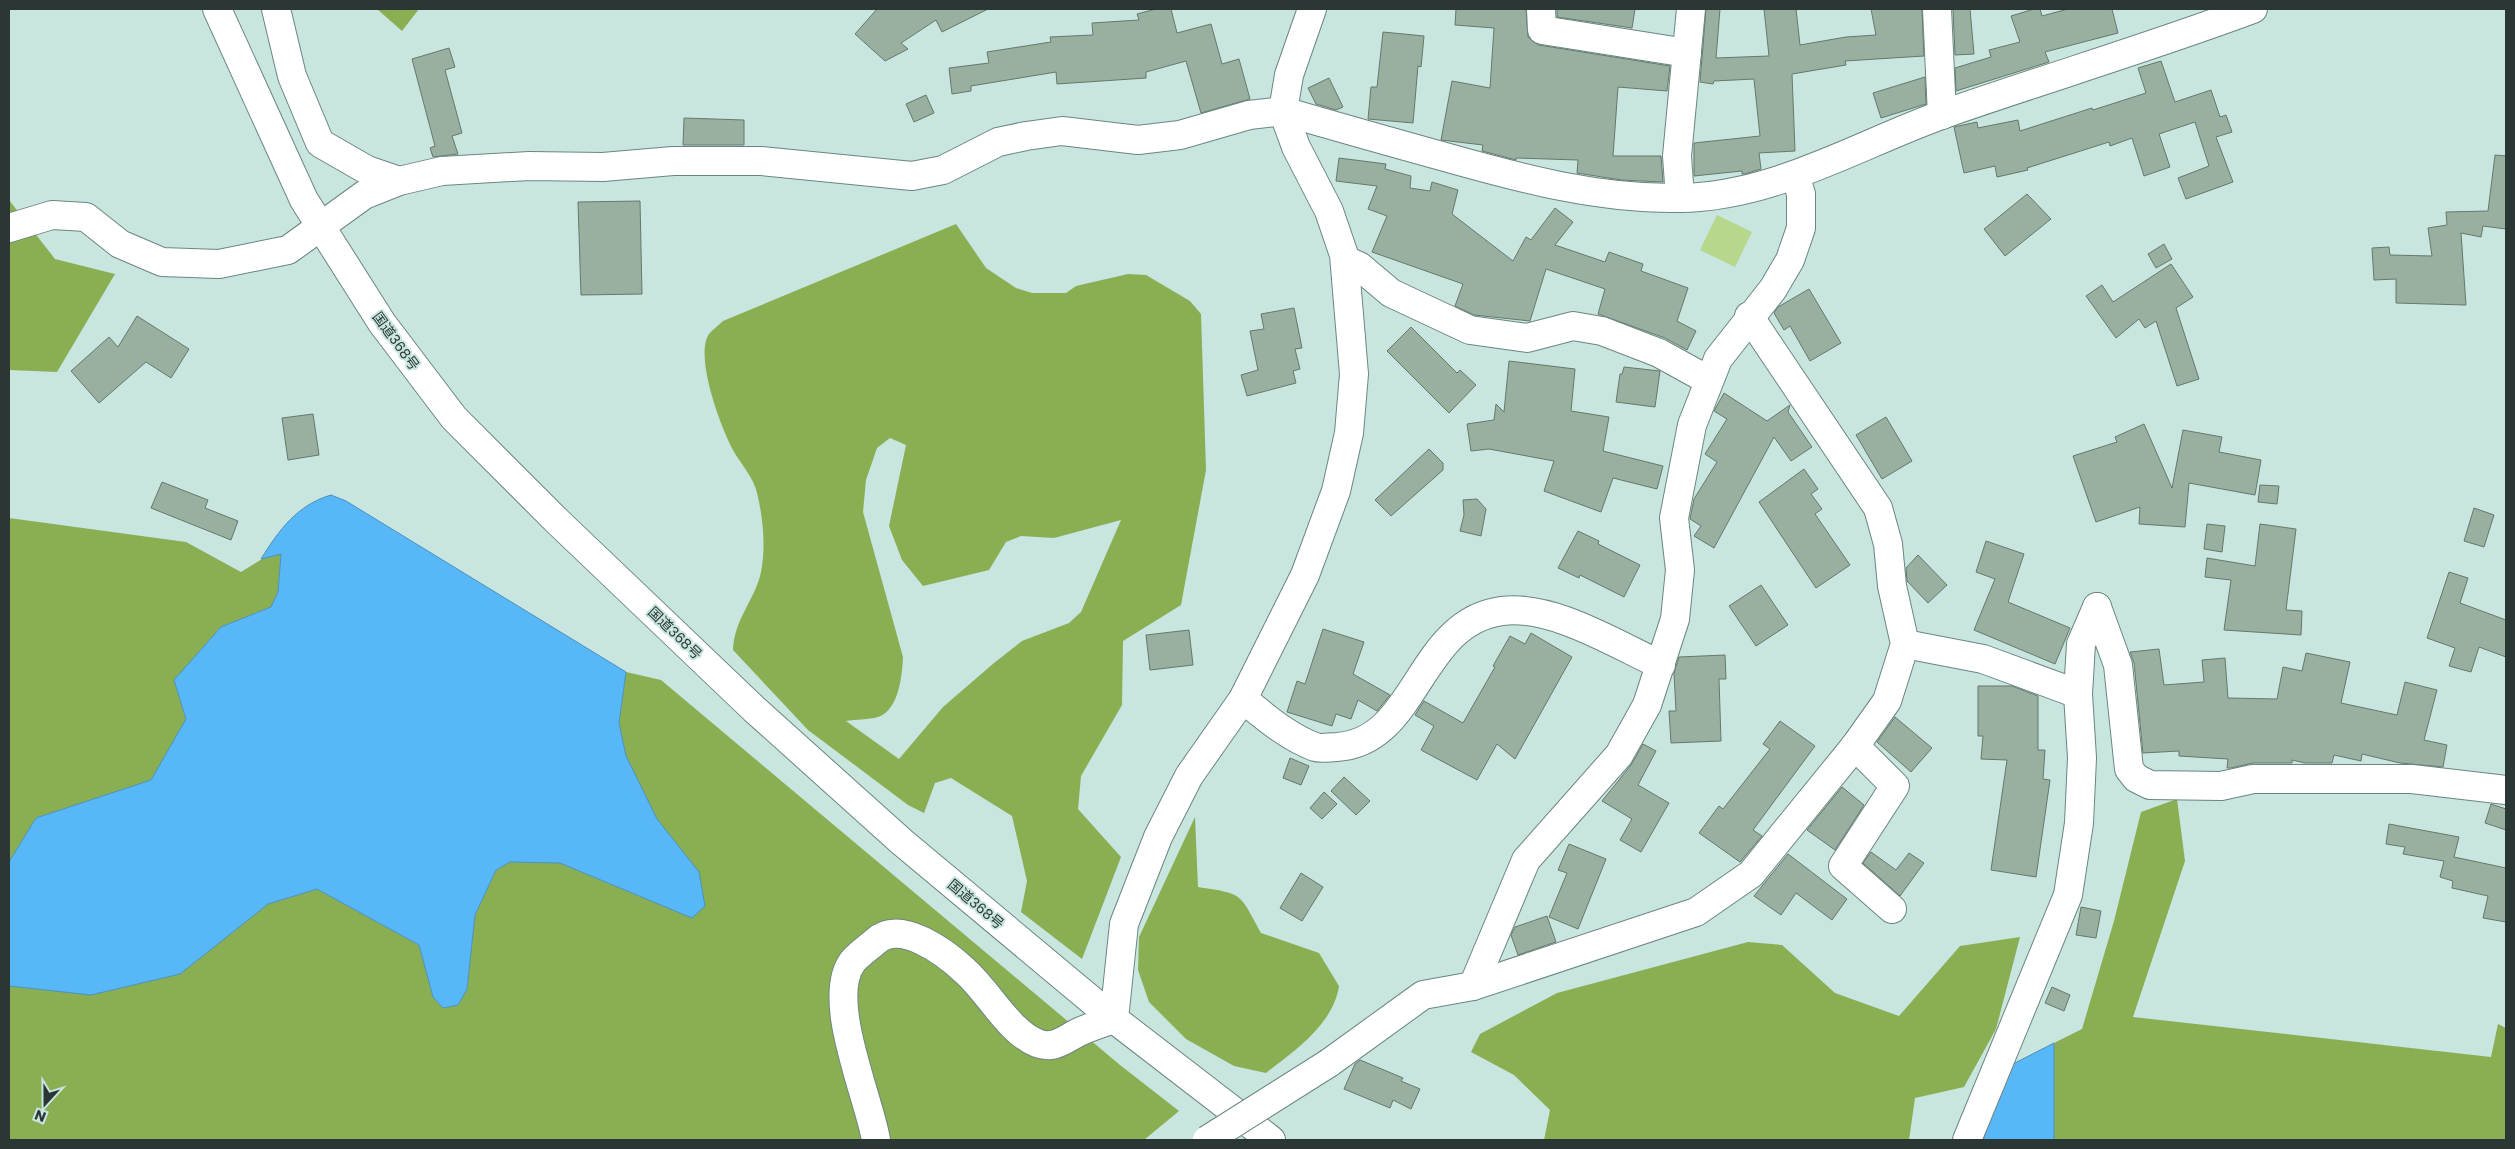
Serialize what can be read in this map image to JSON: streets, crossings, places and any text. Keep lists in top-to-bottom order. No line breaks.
{"streets":{"main road":["国道368号"]},"north":"bottom"}
